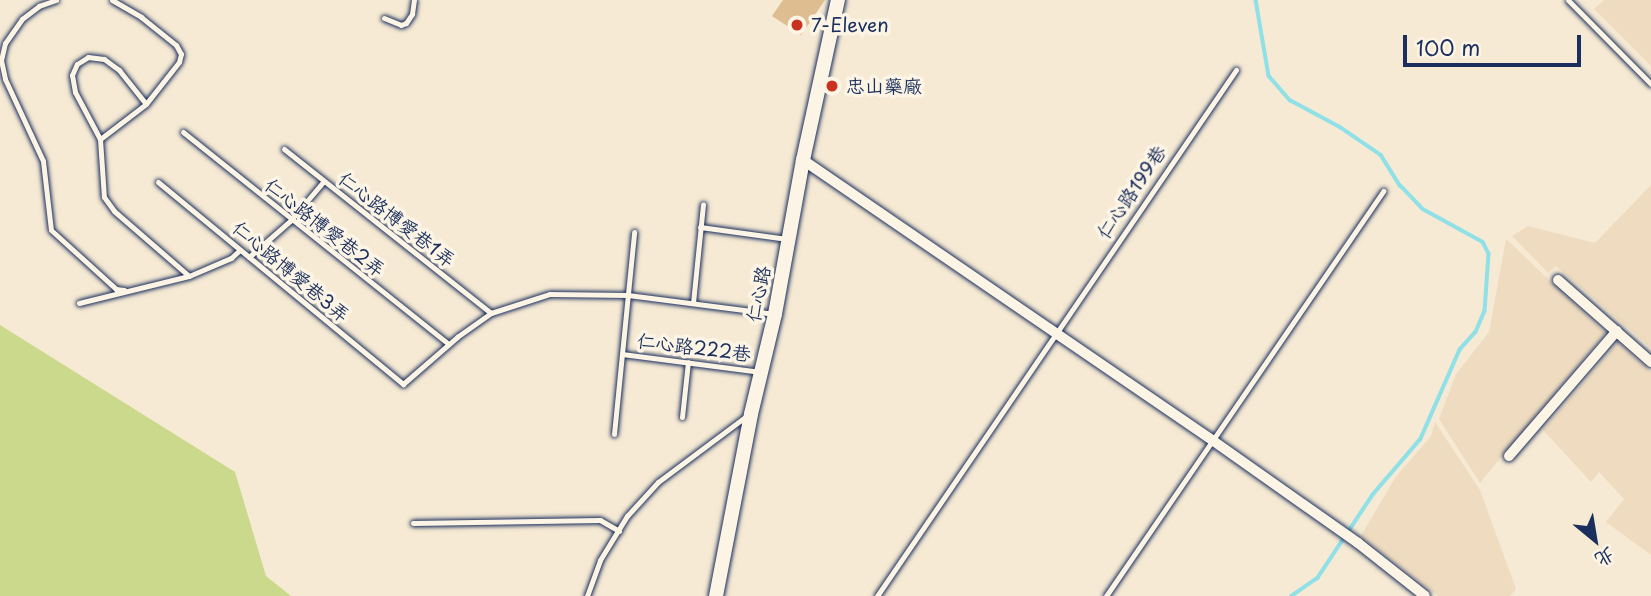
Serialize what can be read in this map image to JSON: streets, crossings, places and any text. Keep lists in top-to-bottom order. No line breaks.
{"streets":{"street":["仁心路"],"lane":["仁心路199巷","仁心路博愛巷1弄","仁心路博愛巷2弄","仁心路博愛巷3弄","仁心路222巷"]},"crossings":[["仁心路博愛巷2弄","仁心路博愛巷3弄"],["仁心路","仁心路222巷"]],"places":["7-Eleven","忠山藥廠"],"scale_bar":"100 m","north":"bottom right"}
